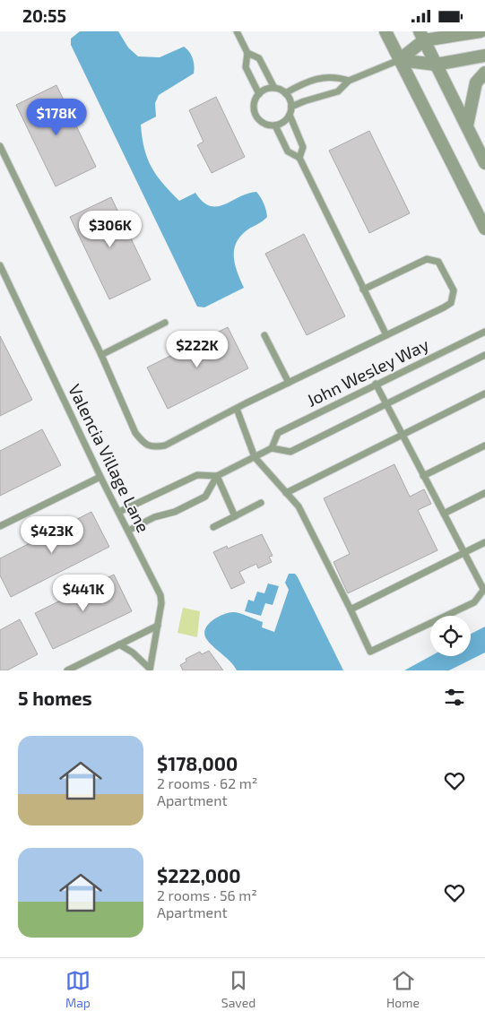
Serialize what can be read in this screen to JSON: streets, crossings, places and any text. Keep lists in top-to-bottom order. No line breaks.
{"streets":{"lane":["John Wesley Way","Valencia Village Lane"]},"crossings":[["John Wesley Way","Valencia Village Lane"]],"page":{"status":"20:55","price":["$178K","$306K","$222K","$423K","$441K"],"heading":"5 homes","list":[{"name":"$178,000","note":"2 rooms · 62 m² · Apartment"},{"name":"$222,000","note":"2 rooms · 56 m² · Apartment"}],"tabs":["Map","Saved","Home"]}}
